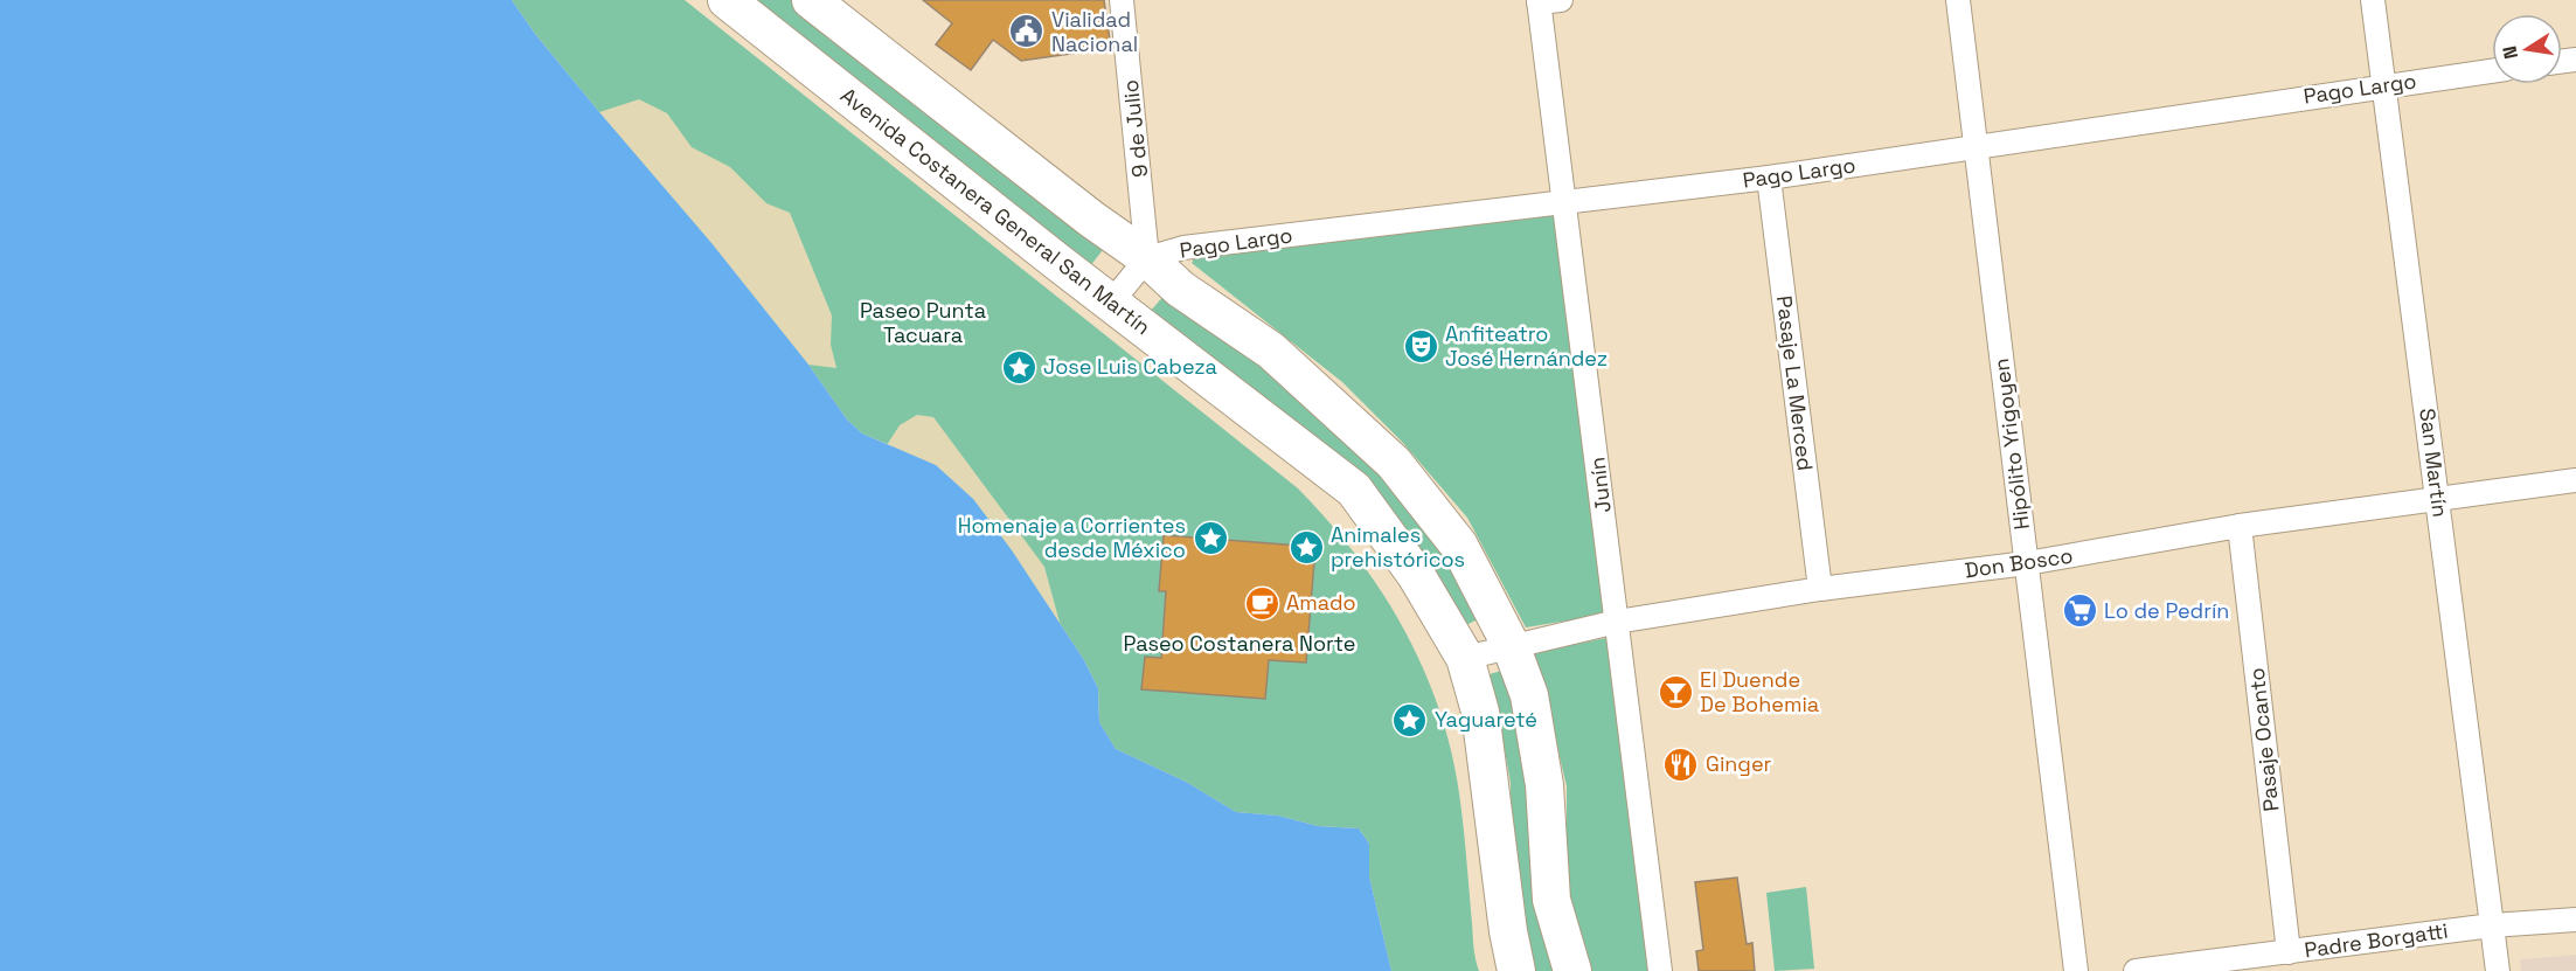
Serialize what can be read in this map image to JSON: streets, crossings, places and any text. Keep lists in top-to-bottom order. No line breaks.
{"streets":{"main road":["Avenida Costanera General San Martín"],"street":["Pago Largo","9 de Julio","Pasaje La Merced","Hipólito Yrigoyen","San Martín","Junín","Don Bosco","Pasaje Ocanto","Padre Borgatti"]},"crossings":[["Pago Largo","9 de Julio"],["Pago Largo","Pasaje La Merced"],["Pago Largo","Hipólito Yrigoyen"],["Pago Largo","San Martín"],["Pago Largo","Junín"],["Avenida Costanera General San Martín","Don Bosco"],["Pasaje La Merced","Don Bosco"],["Hipólito Yrigoyen","Don Bosco"],["San Martín","Don Bosco"],["San Martín","Padre Borgatti"],["Junín","Don Bosco"],["Don Bosco","Pasaje Ocanto"],["Pasaje Ocanto","Padre Borgatti"]],"parks":["Paseo Punta Tacuara","Paseo Costanera Norte"],"places":{"public building":["Vialidad Nacional"],"theatre":["Anfiteatro José Hernández"],"place":["Jose Luis Cabeza","Homenaje a Corrientes desde México","Animales prehistóricos","Yaguareté"],"cafe":["Amado"],"supermarket":["Lo de Pedrín"],"bar":["El Duende De Bohemia"],"restaurant":["Ginger"]},"north":"left"}
